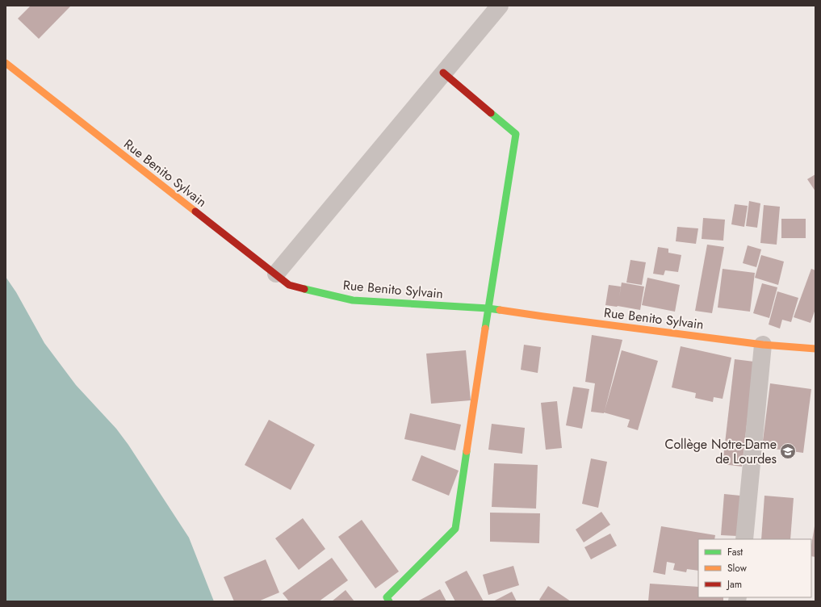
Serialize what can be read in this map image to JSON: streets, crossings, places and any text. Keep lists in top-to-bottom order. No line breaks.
{"streets":{"main road":["Rue Benito Sylvain"]},"places":{"school or university":["Collège Notre-Dame de Lourdes"]},"legend":["Fast","Slow","Jam"]}
